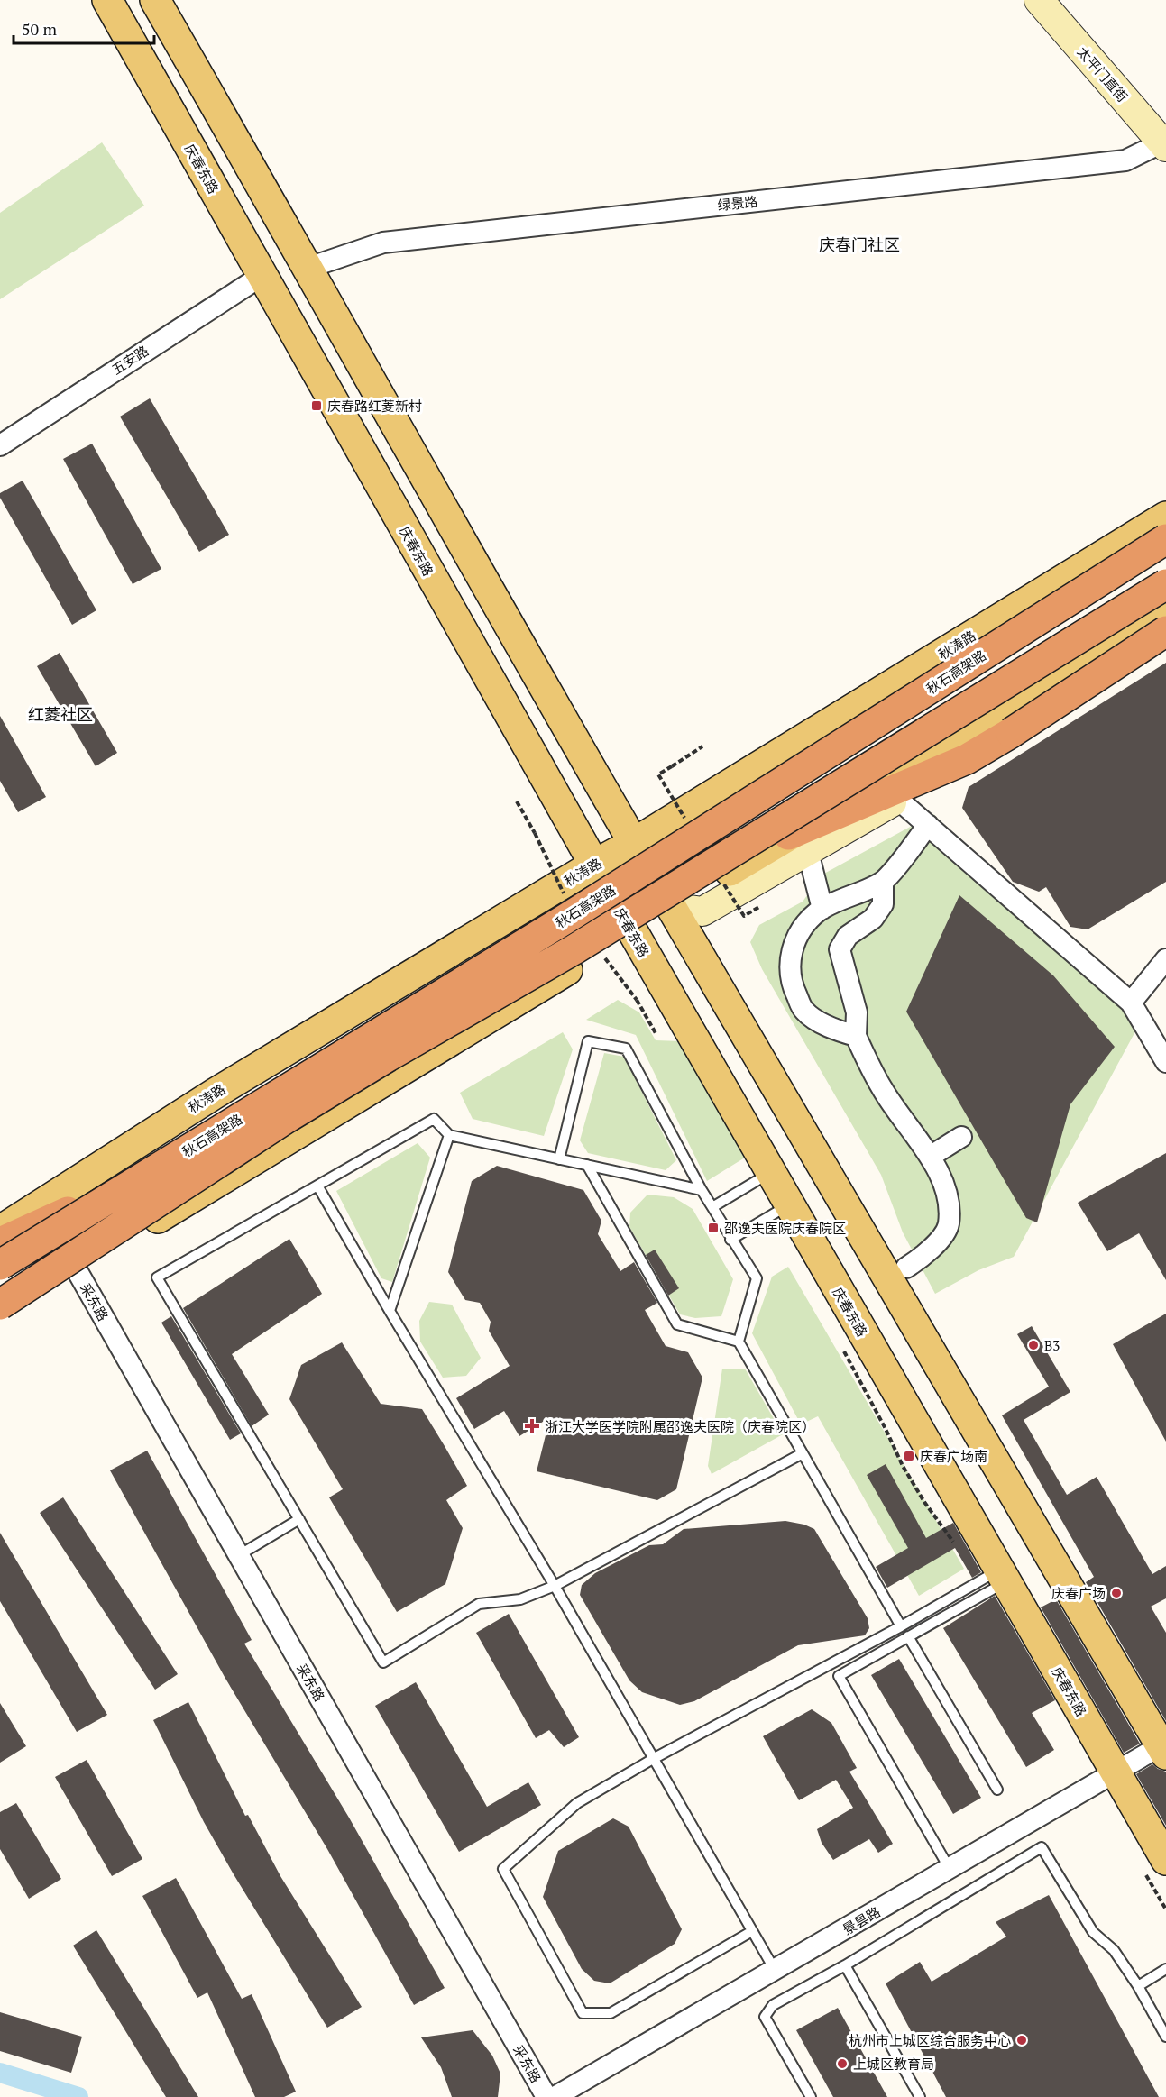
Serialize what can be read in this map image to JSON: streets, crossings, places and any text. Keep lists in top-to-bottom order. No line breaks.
{"streets":{"highway":["秋石高架路"],"main road":["太平门直街","庆春东路","秋涛路"],"street":["绿景路","五安路","采东路","景昙路"]},"crossings":[["太平门直街","绿景路"],["庆春东路","五安路"],["庆春东路","秋涛路"],["庆春东路","景昙路"]],"districts":["庆春门社区","红菱社区"],"places":{"transit":["庆春路红菱新村","邵逸夫医院庆春院区","庆春广场南"],"other":["B3","庆春广场","杭州市上城区综合服务中心","上城区教育局"],"health":["浙江大学医学院附属邵逸夫医院（庆春院区）"]},"scale_bar":"50 m"}
